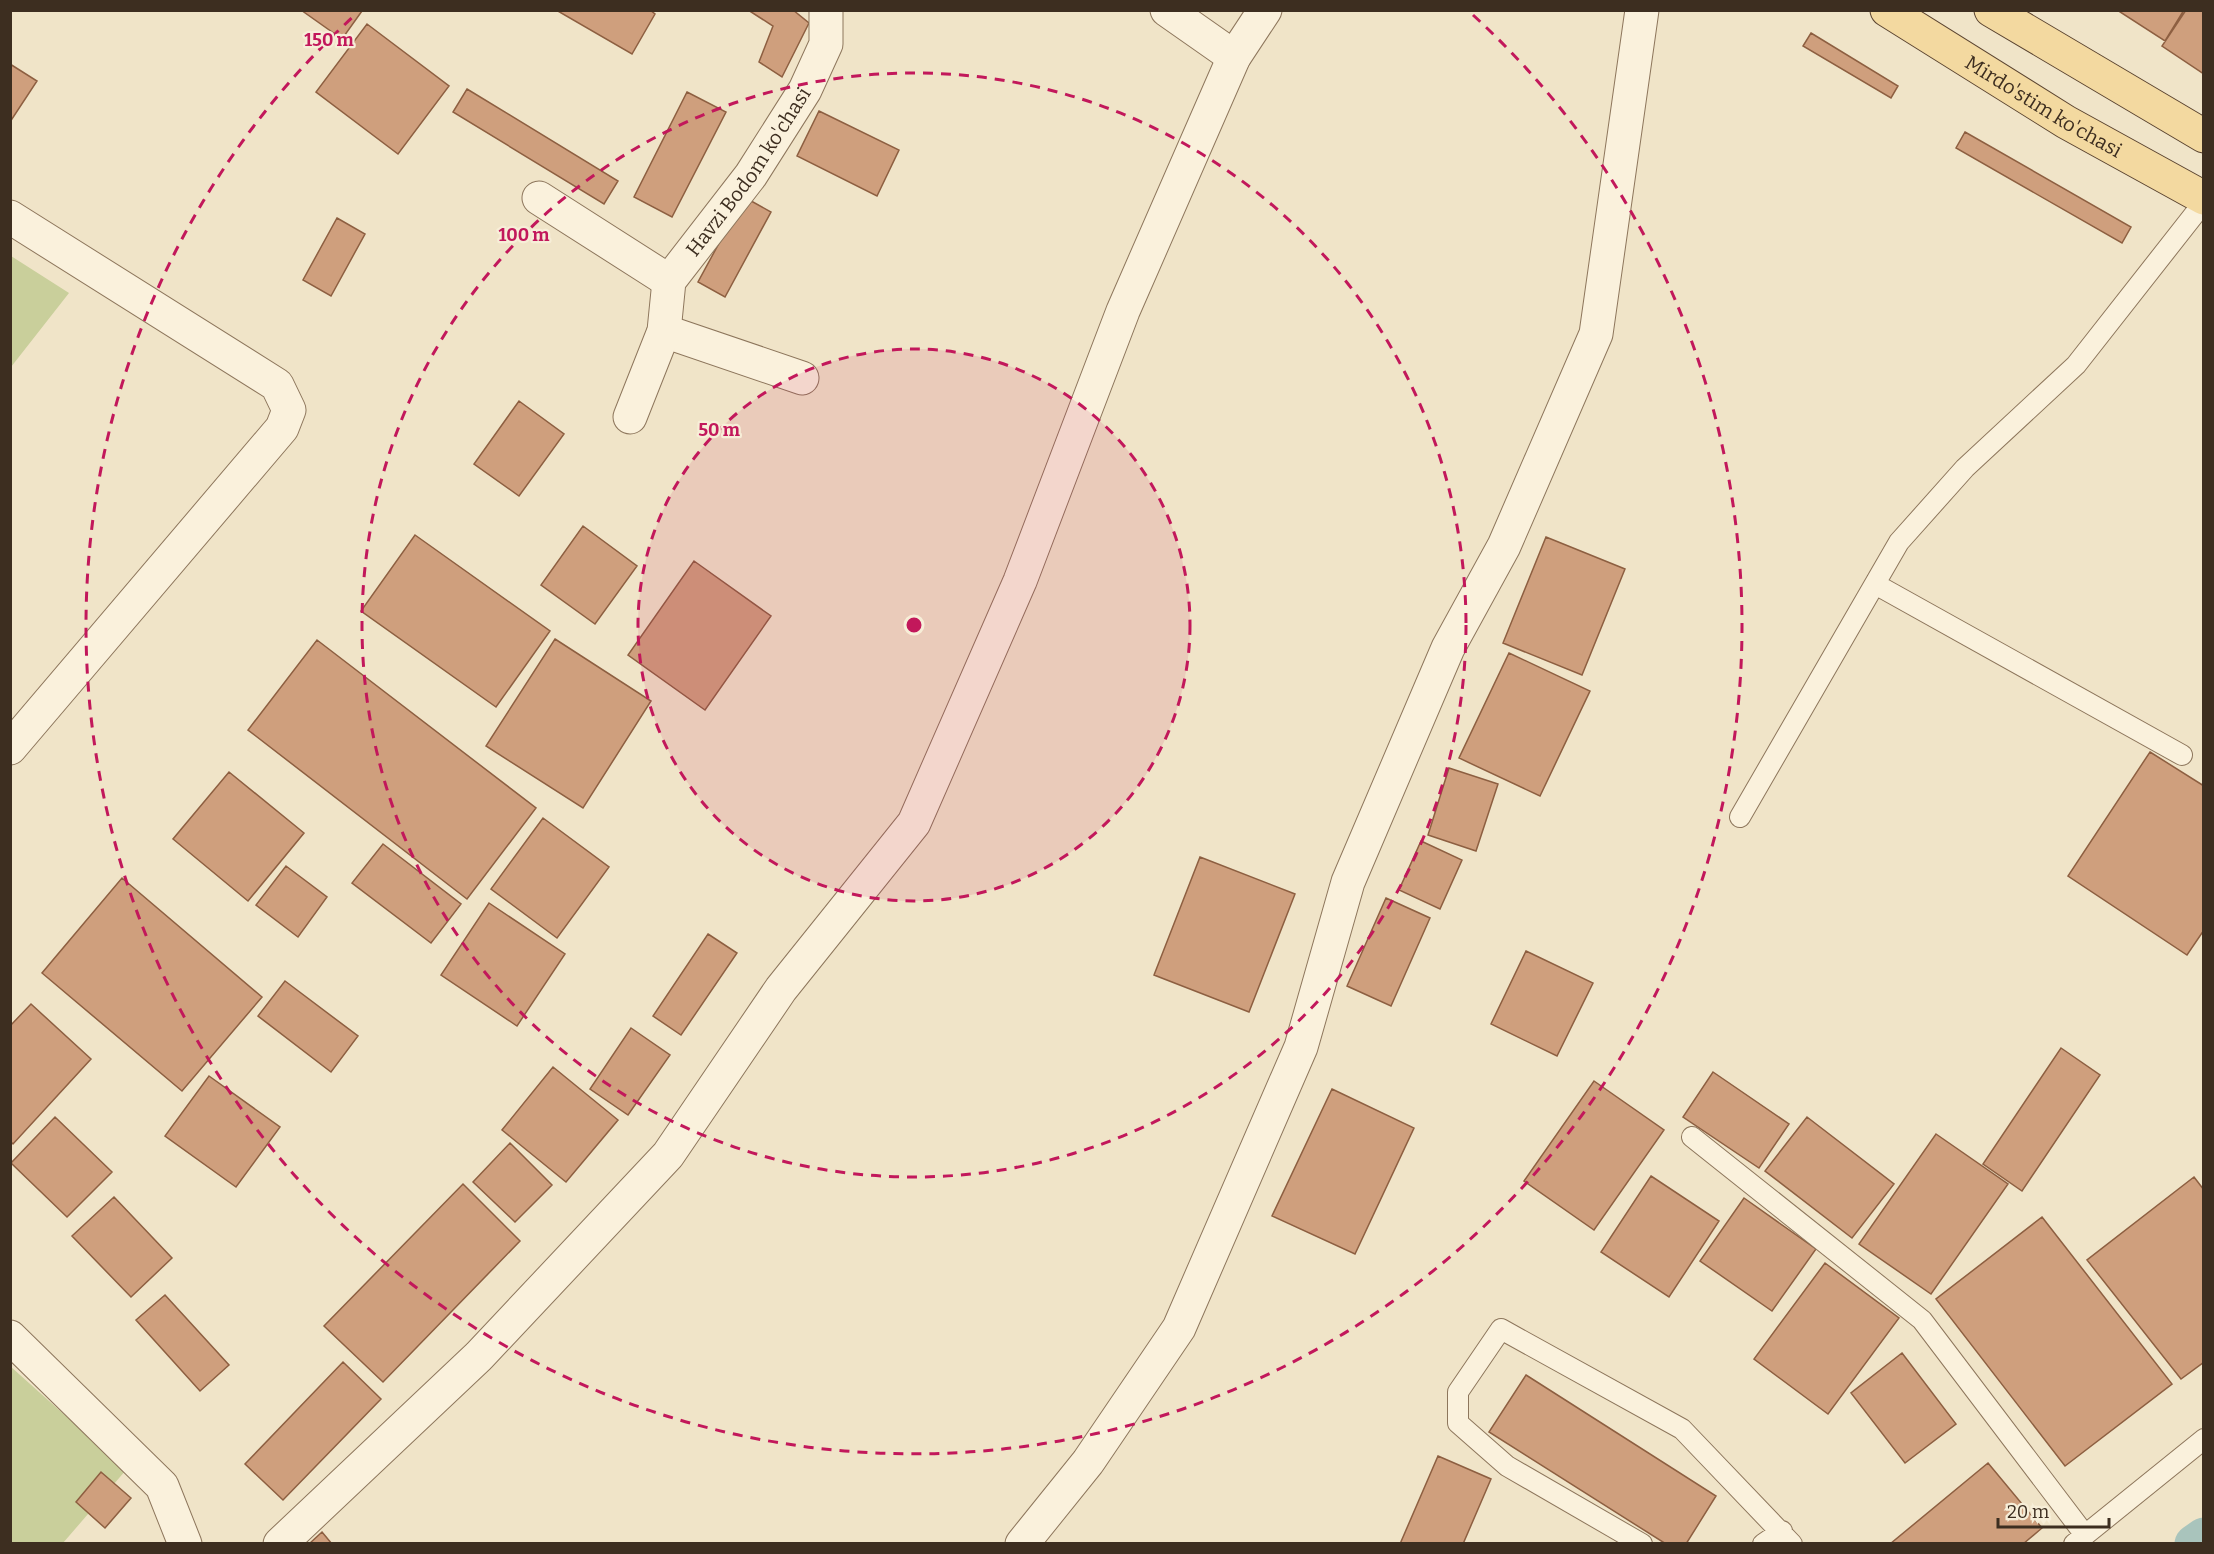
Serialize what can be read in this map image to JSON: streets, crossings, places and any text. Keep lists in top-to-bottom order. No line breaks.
{"streets":{"main road":["Mirdo'stim ko'chasi"],"street":["Havzi Bodom ko'chasi"]},"scale_bar":"20 m","rings":["150 m","100 m","50 m"]}
